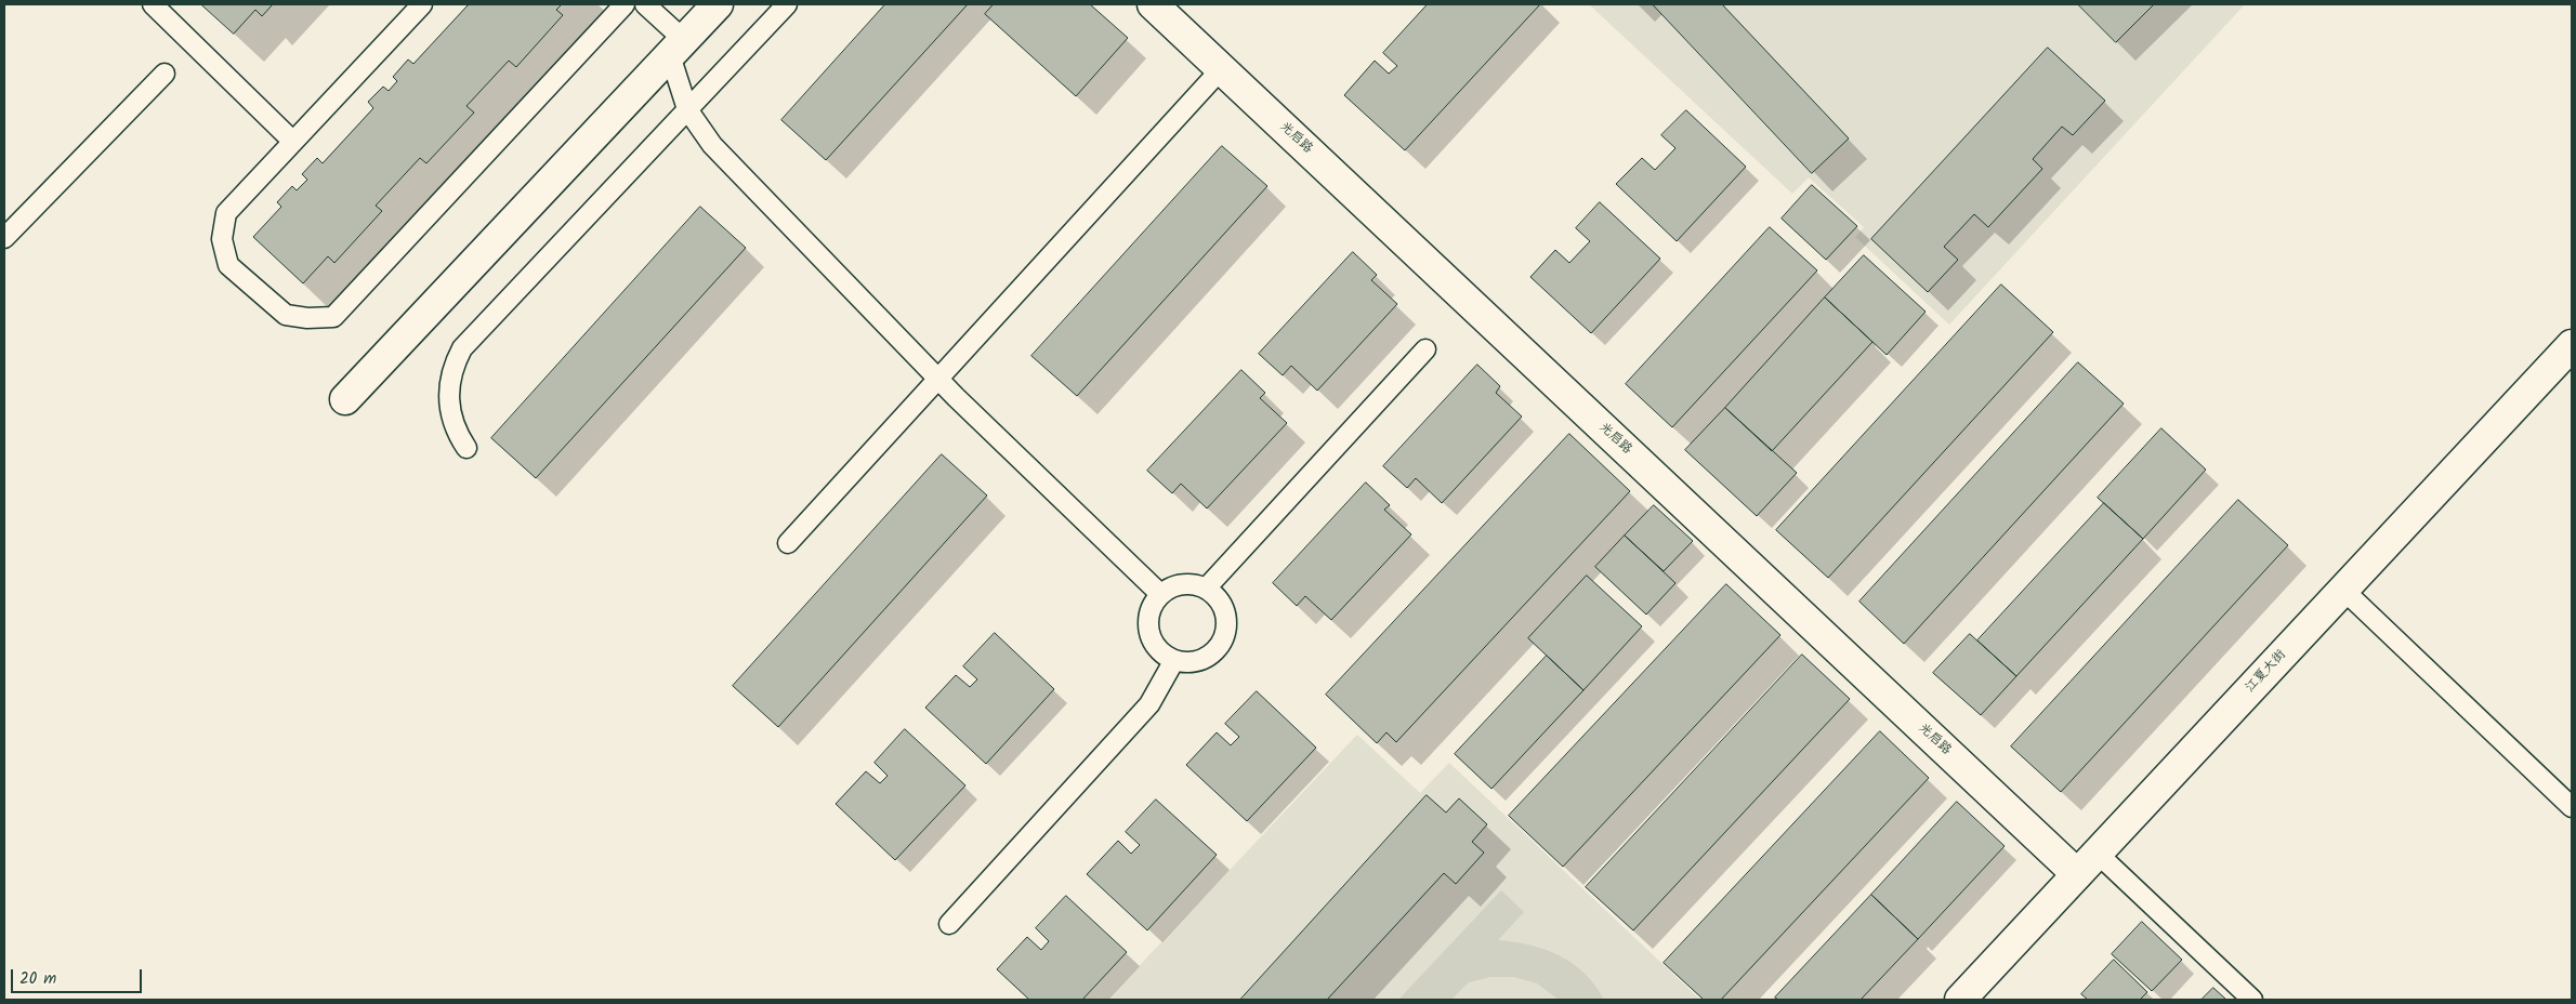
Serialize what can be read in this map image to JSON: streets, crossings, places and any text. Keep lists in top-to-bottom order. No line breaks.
{"streets":{"street":["光启路","江夏大街"]},"crossings":[["光启路","江夏大街"]],"scale_bar":"20 m"}
